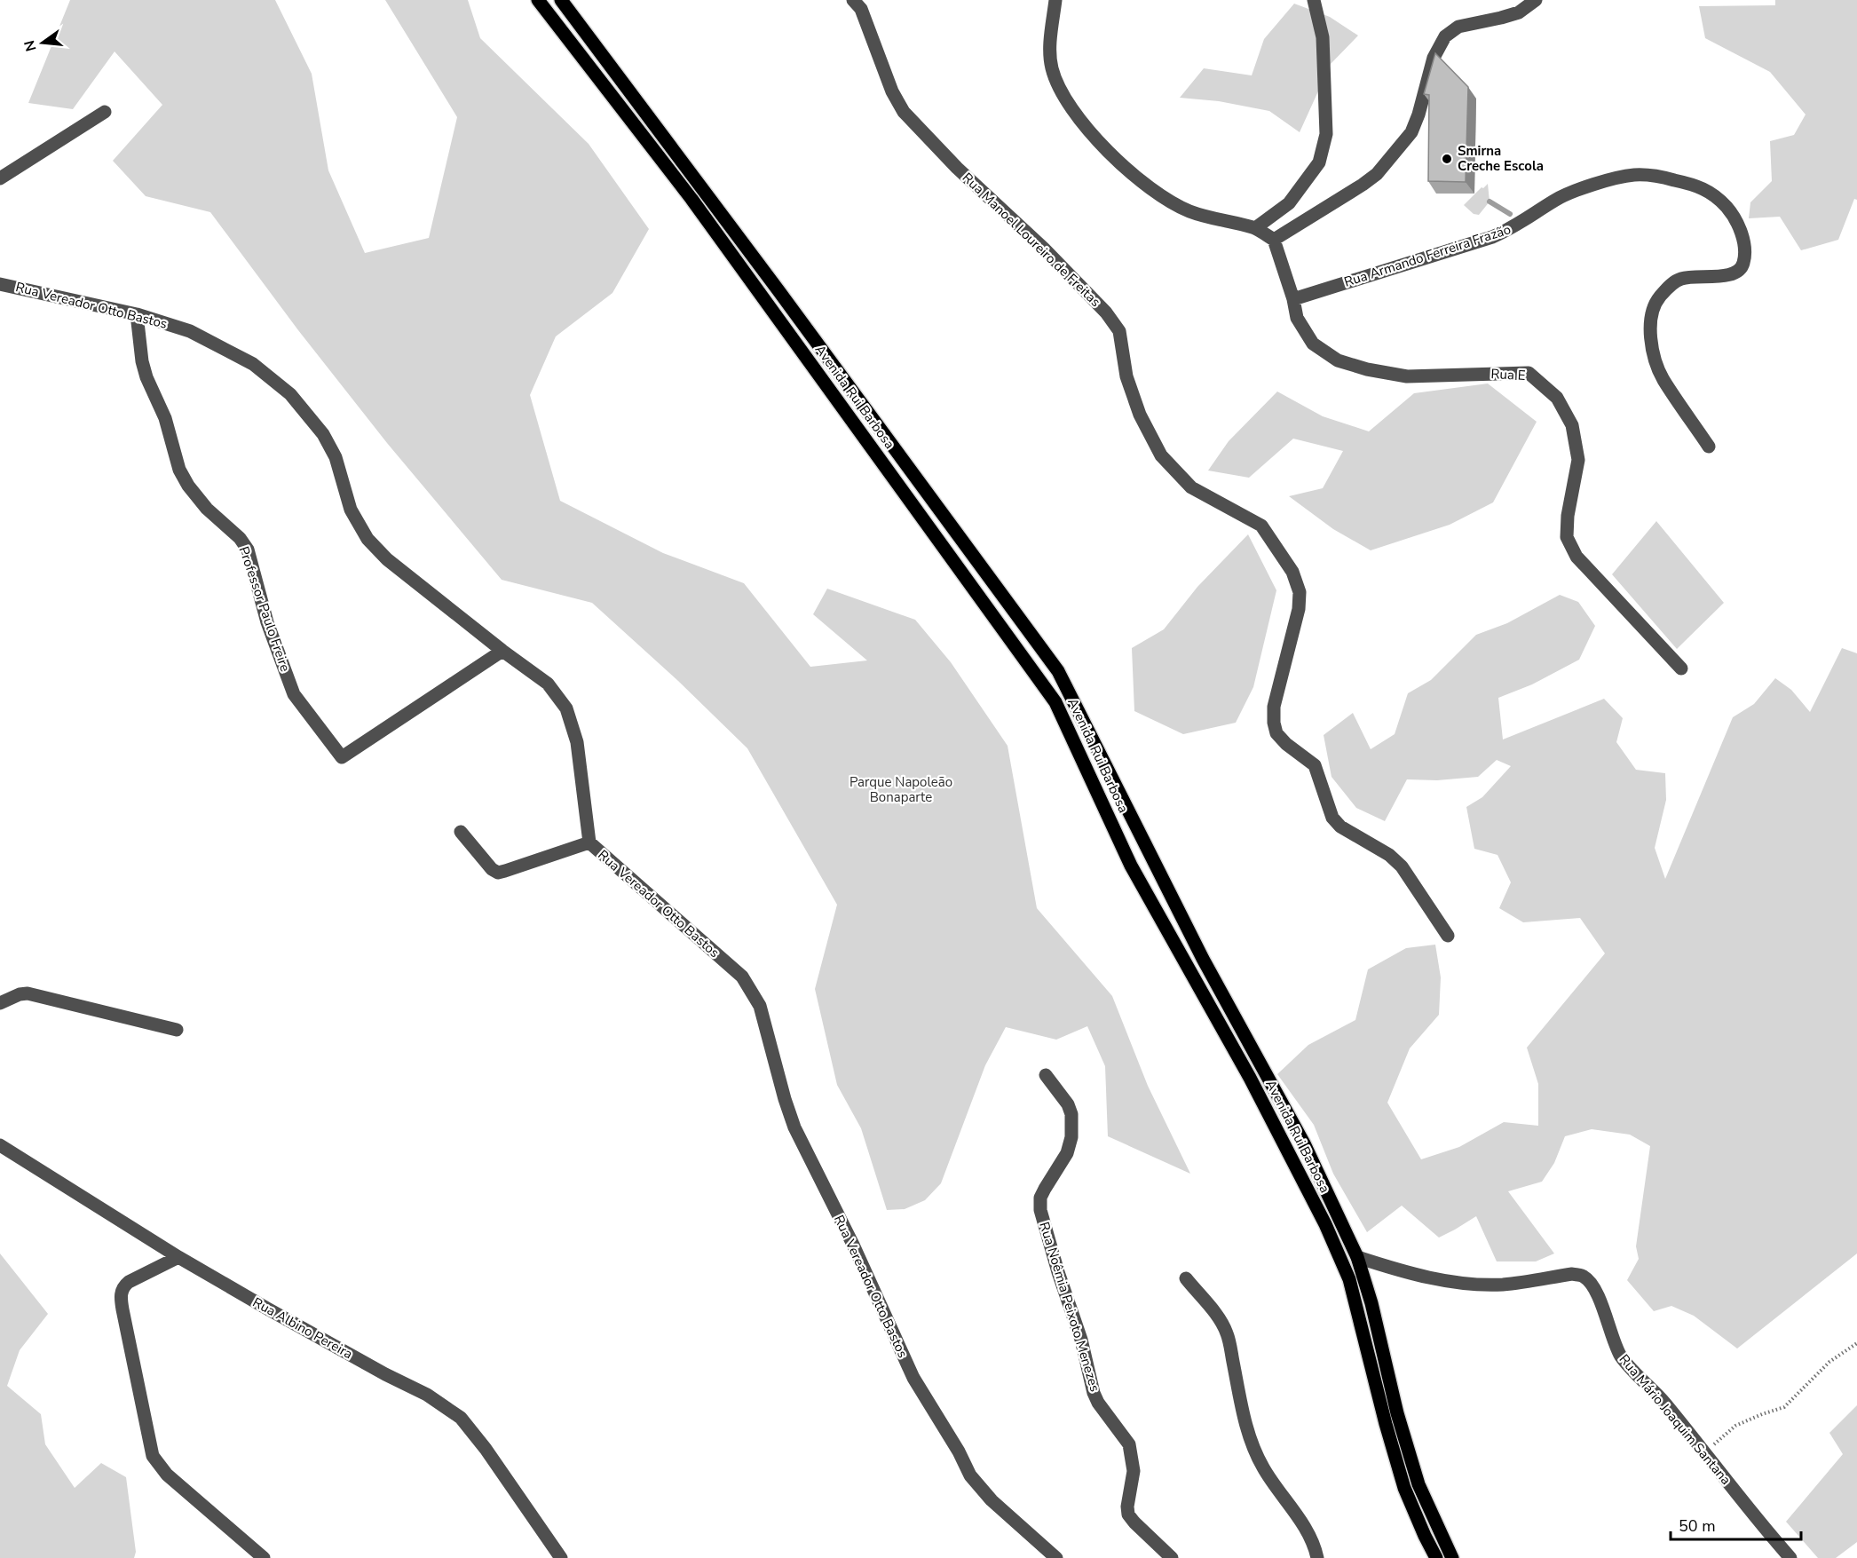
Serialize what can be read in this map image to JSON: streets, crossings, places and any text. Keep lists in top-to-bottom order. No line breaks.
{"streets":{"main road":["Avenida Rui Barbosa"],"street":["Rua Manoel Loureiro de Freitas","Rua Armando Ferreira Frazão","Rua Vereador Otto Bastos","Rua E","Professor Paulo Freire","Rua Noêmia Peixoto Menezes","Rua Albino Pereira","Rua Mário Joaquim Santana"]},"crossings":[["Rua Armando Ferreira Frazão","Rua E"],["Rua Vereador Otto Bastos","Professor Paulo Freire"],["Avenida Rui Barbosa","Rua Mário Joaquim Santana"]],"parks":["Parque Napoleão Bonaparte"],"places":["Smirna Creche Escola"],"scale_bar":"50 m","north":"left"}
